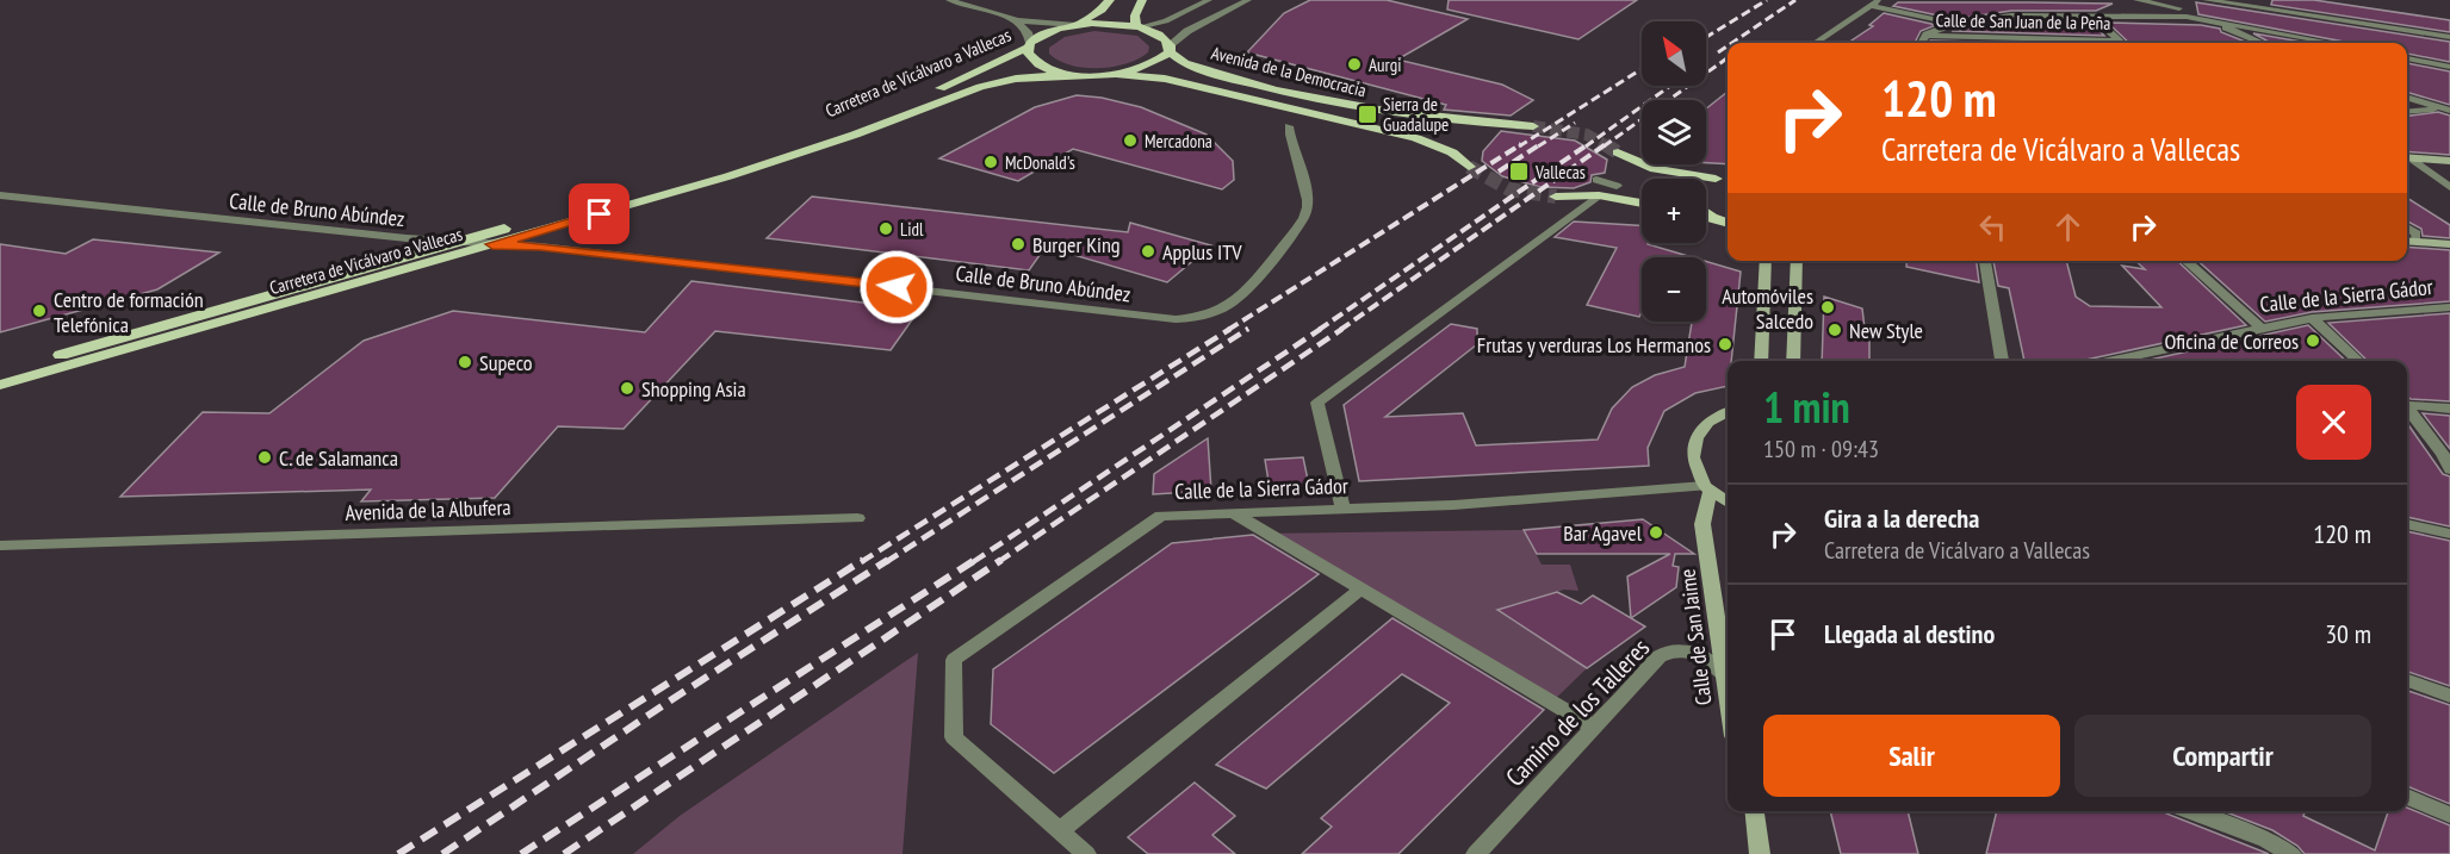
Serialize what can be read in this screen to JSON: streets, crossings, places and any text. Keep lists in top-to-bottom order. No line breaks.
{"streets":{"main road":["Avenida de la Democracia","Carretera de Vicálvaro a Vallecas","Calle de San Jaime"],"street":["Calle de San Juan de la Peña","Calle de Bruno Abúndez","Calle de la Sierra Gádor","Avenida de la Albufera","Camino de los Talleres"]},"crossings":[["Avenida de la Democracia","Carretera de Vicálvaro a Vallecas"],["Carretera de Vicálvaro a Vallecas","Calle de Bruno Abúndez"],["Calle de la Sierra Gádor","Calle de San Jaime"],["Calle de San Jaime","Camino de los Talleres"]],"places":{"other":["Aurgi","Mercadona","McDonald's","Lidl","Burger King","Applus ITV","Automóviles Salcedo","Centro de formación Telefónica","New Style","Oficina de Correos","Frutas y verduras Los Hermanos","Supeco","Shopping Asia","C. de Salamanca","Bar Agavel"],"transit":["Sierra de Guadalupe","Vallecas"]},"north":"top left","page":{"map_buttons":["+","−"],"turn":["120 m","Carretera de Vicálvaro a Vallecas"],"heading":["1 min","150 m · 09:43"],"list":[{"name":"Gira a la derecha","note":"Carretera de Vicálvaro a Vallecas","value":"120 m"},{"name":"Llegada al destino","value":"30 m"}],"buttons":["Salir","Compartir"]}}
